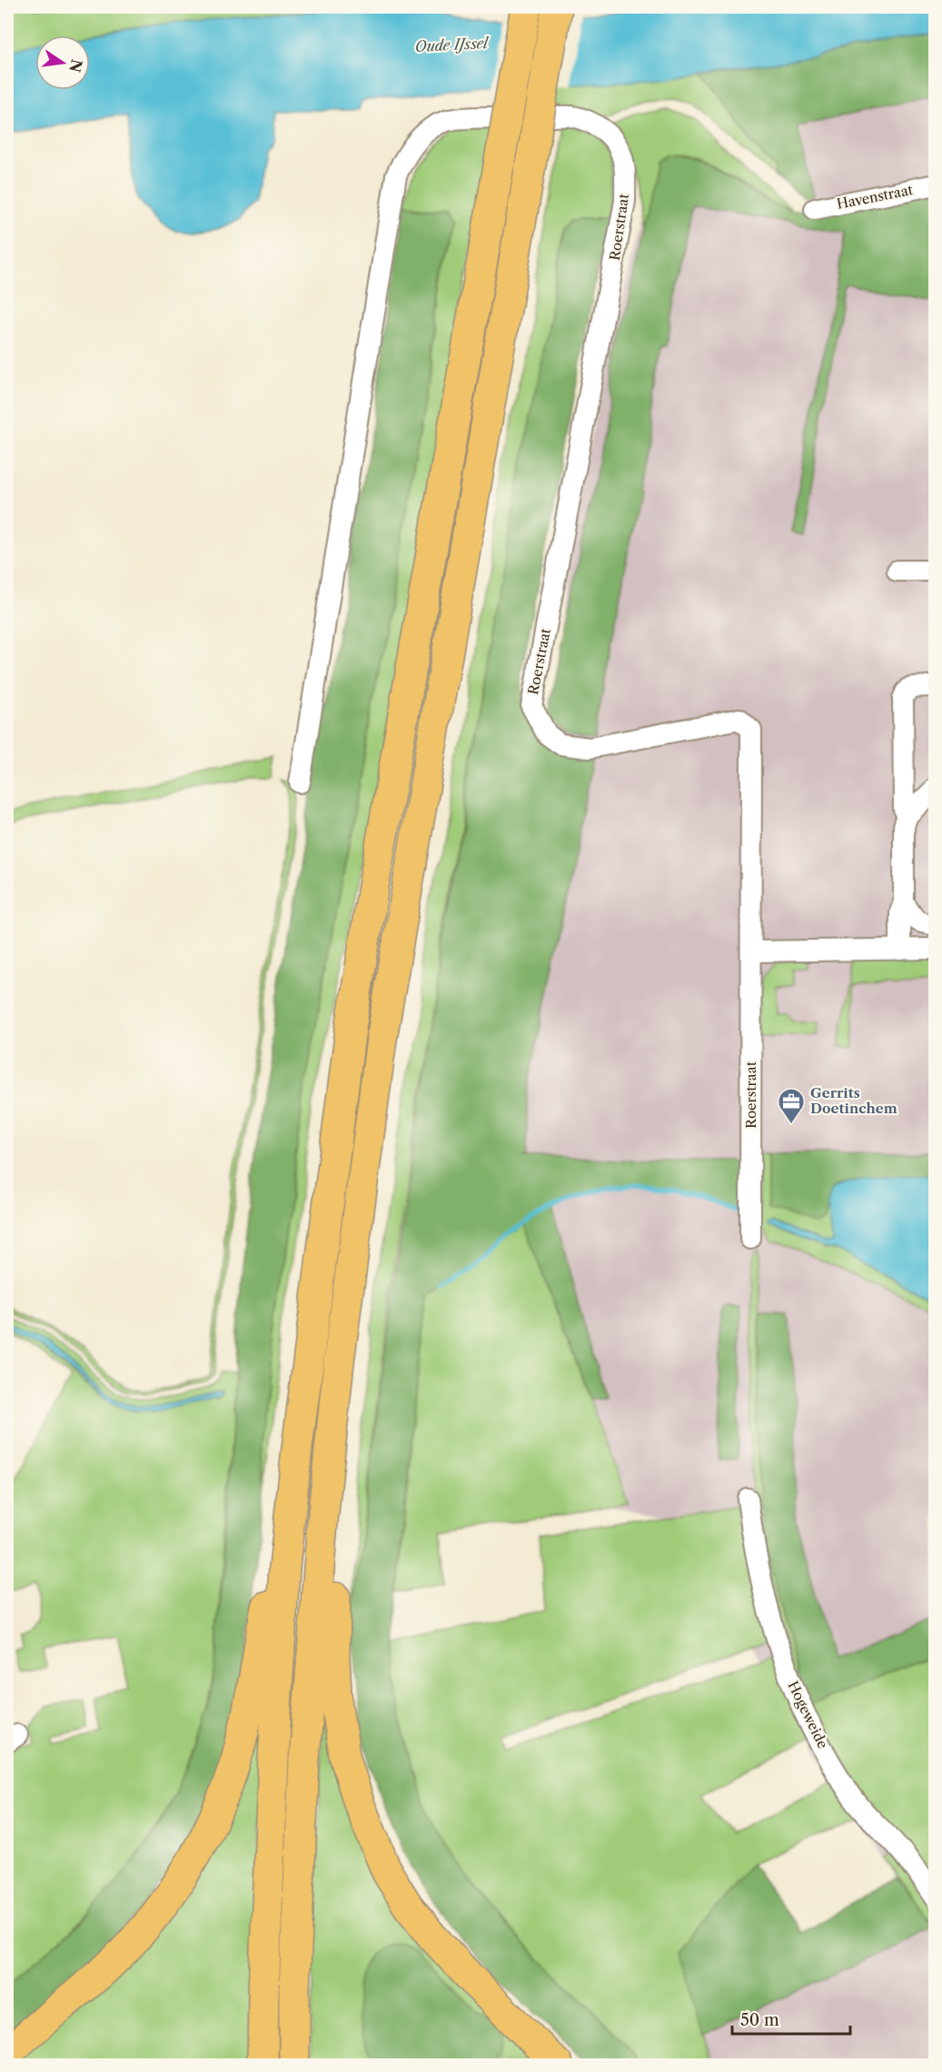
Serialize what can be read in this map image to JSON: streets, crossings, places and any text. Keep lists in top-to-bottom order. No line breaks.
{"streets":{"street":["Havenstraat","Roerstraat","Hogeweide"]},"water":["Oude IJssel"],"places":{"office":["Gerrits Doetinchem"]},"scale_bar":"50 m","north":"right"}
